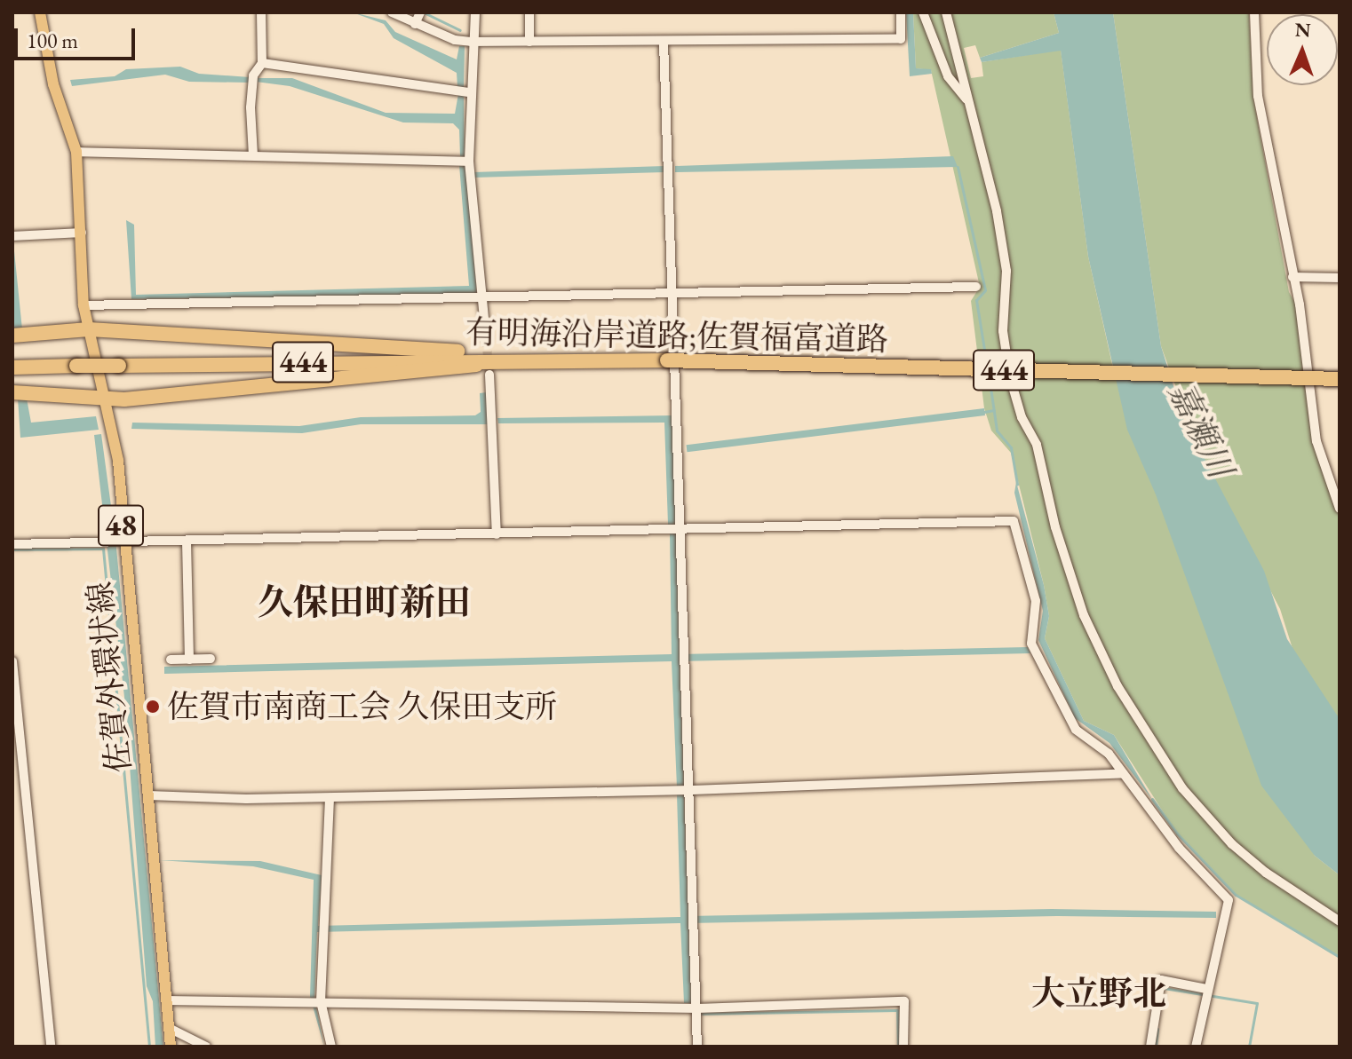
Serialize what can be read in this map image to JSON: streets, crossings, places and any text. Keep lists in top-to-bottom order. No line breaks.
{"streets":{"highway":["有明海沿岸道路;佐賀福富道路","444"],"main road":["48","佐賀外環状線"]},"districts":["久保田町新田","大立野北"],"water":["嘉瀬川"],"places":["佐賀市南商工会 久保田支所"],"scale_bar":"100 m","north":"top"}
